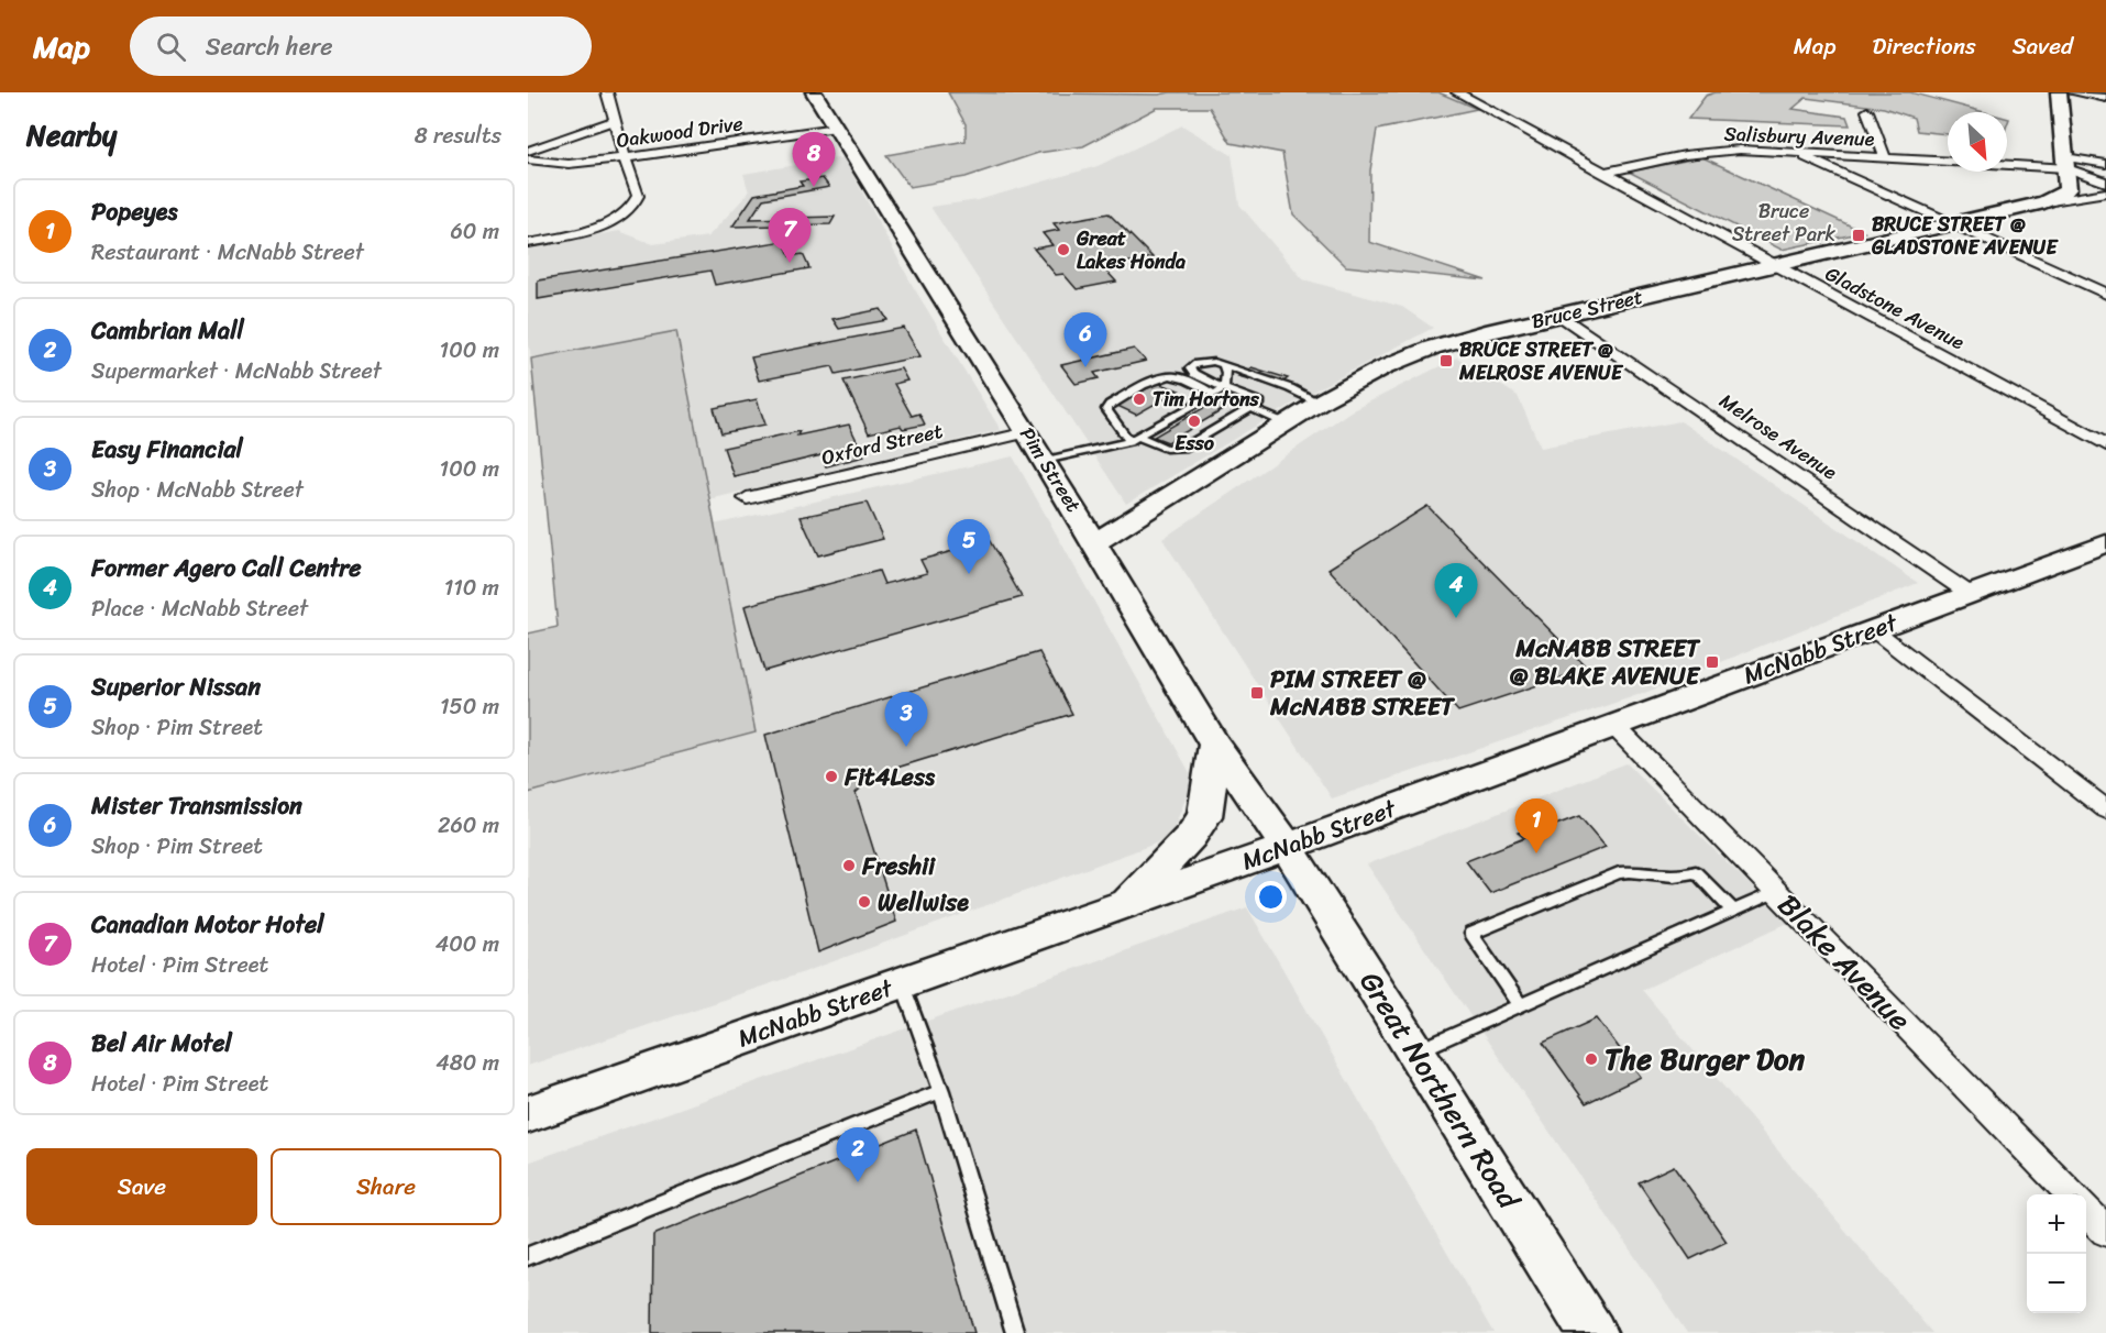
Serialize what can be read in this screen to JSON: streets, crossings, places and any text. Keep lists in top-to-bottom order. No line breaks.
{"streets":{"main road":["Bruce Street","Pim Street","McNabb Street","Great Northern Road"],"street":["Oakwood Drive","Salisbury Avenue","Gladstone Avenue","Melrose Avenue","Oxford Street","Blake Avenue"]},"crossings":[["Oakwood Drive","Pim Street"],["Salisbury Avenue","Gladstone Avenue"],["Salisbury Avenue","Bruce Street"],["Gladstone Avenue","Bruce Street"],["Bruce Street","Melrose Avenue"],["Bruce Street","Pim Street"],["Melrose Avenue","McNabb Street"],["Oxford Street","Pim Street"],["Pim Street","McNabb Street"],["Pim Street","Great Northern Road"],["McNabb Street","Blake Avenue"],["McNabb Street","Great Northern Road"]],"parks":["Bruce Street Park"],"places":{"transit":["BRUCE STREET @ GLADSTONE AVENUE","BRUCE STREET @ MELROSE AVENUE","McNABB STREET @ BLAKE AVENUE","PIM STREET @ McNABB STREET"],"other":["Great Lakes Honda","Tim Hortons","Esso","Fit4Less","Freshii","Wellwise","The Burger Don"]},"north":"bottom right","page":{"header":"Map","search":"Search here","nav":["Map","Directions","Saved"],"heading":["Nearby","8 results"],"pins":["8","7","6","5","4","3","1","2"],"list":[{"mark":"1","name":"Popeyes","note":"Restaurant · McNabb Street","value":"60 m"},{"mark":"2","name":"Cambrian Mall","note":"Supermarket · McNabb Street","value":"100 m"},{"mark":"3","name":"Easy Financial","note":"Shop · McNabb Street","value":"100 m"},{"mark":"4","name":"Former Agero Call Centre","note":"Place · McNabb Street","value":"110 m"},{"mark":"5","name":"Superior Nissan","note":"Shop · Pim Street","value":"150 m"},{"mark":"6","name":"Mister Transmission","note":"Shop · Pim Street","value":"260 m"},{"mark":"7","name":"Canadian Motor Hotel","note":"Hotel · Pim Street","value":"400 m"},{"mark":"8","name":"Bel Air Motel","note":"Hotel · Pim Street","value":"480 m"}],"buttons":["Save","Share"],"map_buttons":["+","−"]}}
